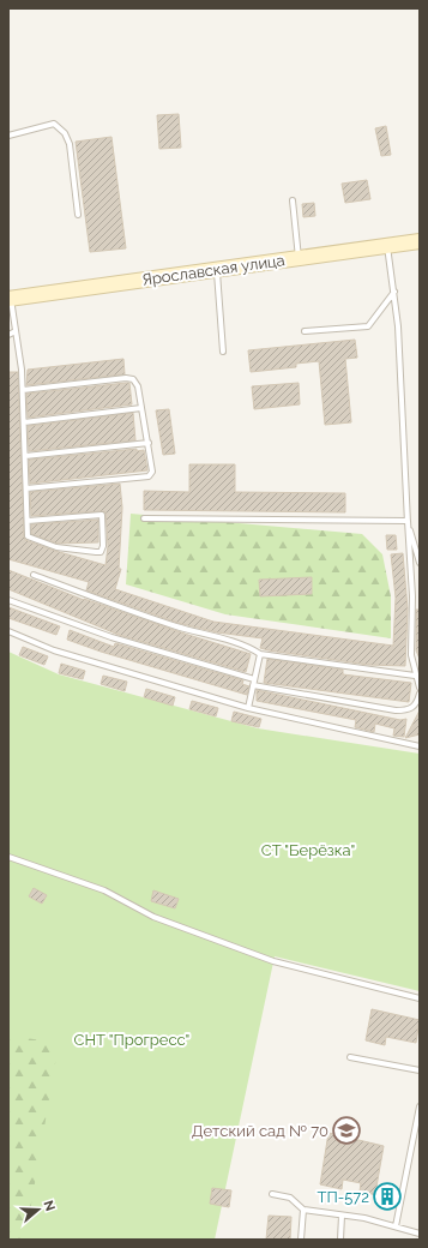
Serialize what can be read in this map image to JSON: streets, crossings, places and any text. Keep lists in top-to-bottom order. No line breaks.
{"streets":{"main road":["Ярославская улица"]},"parks":["СТ \"Берёзка\"","СНТ \"Прогресс\""],"places":{"school or university":["Детский сад № 70"],"building":["ТП-572"]},"north":"right"}
